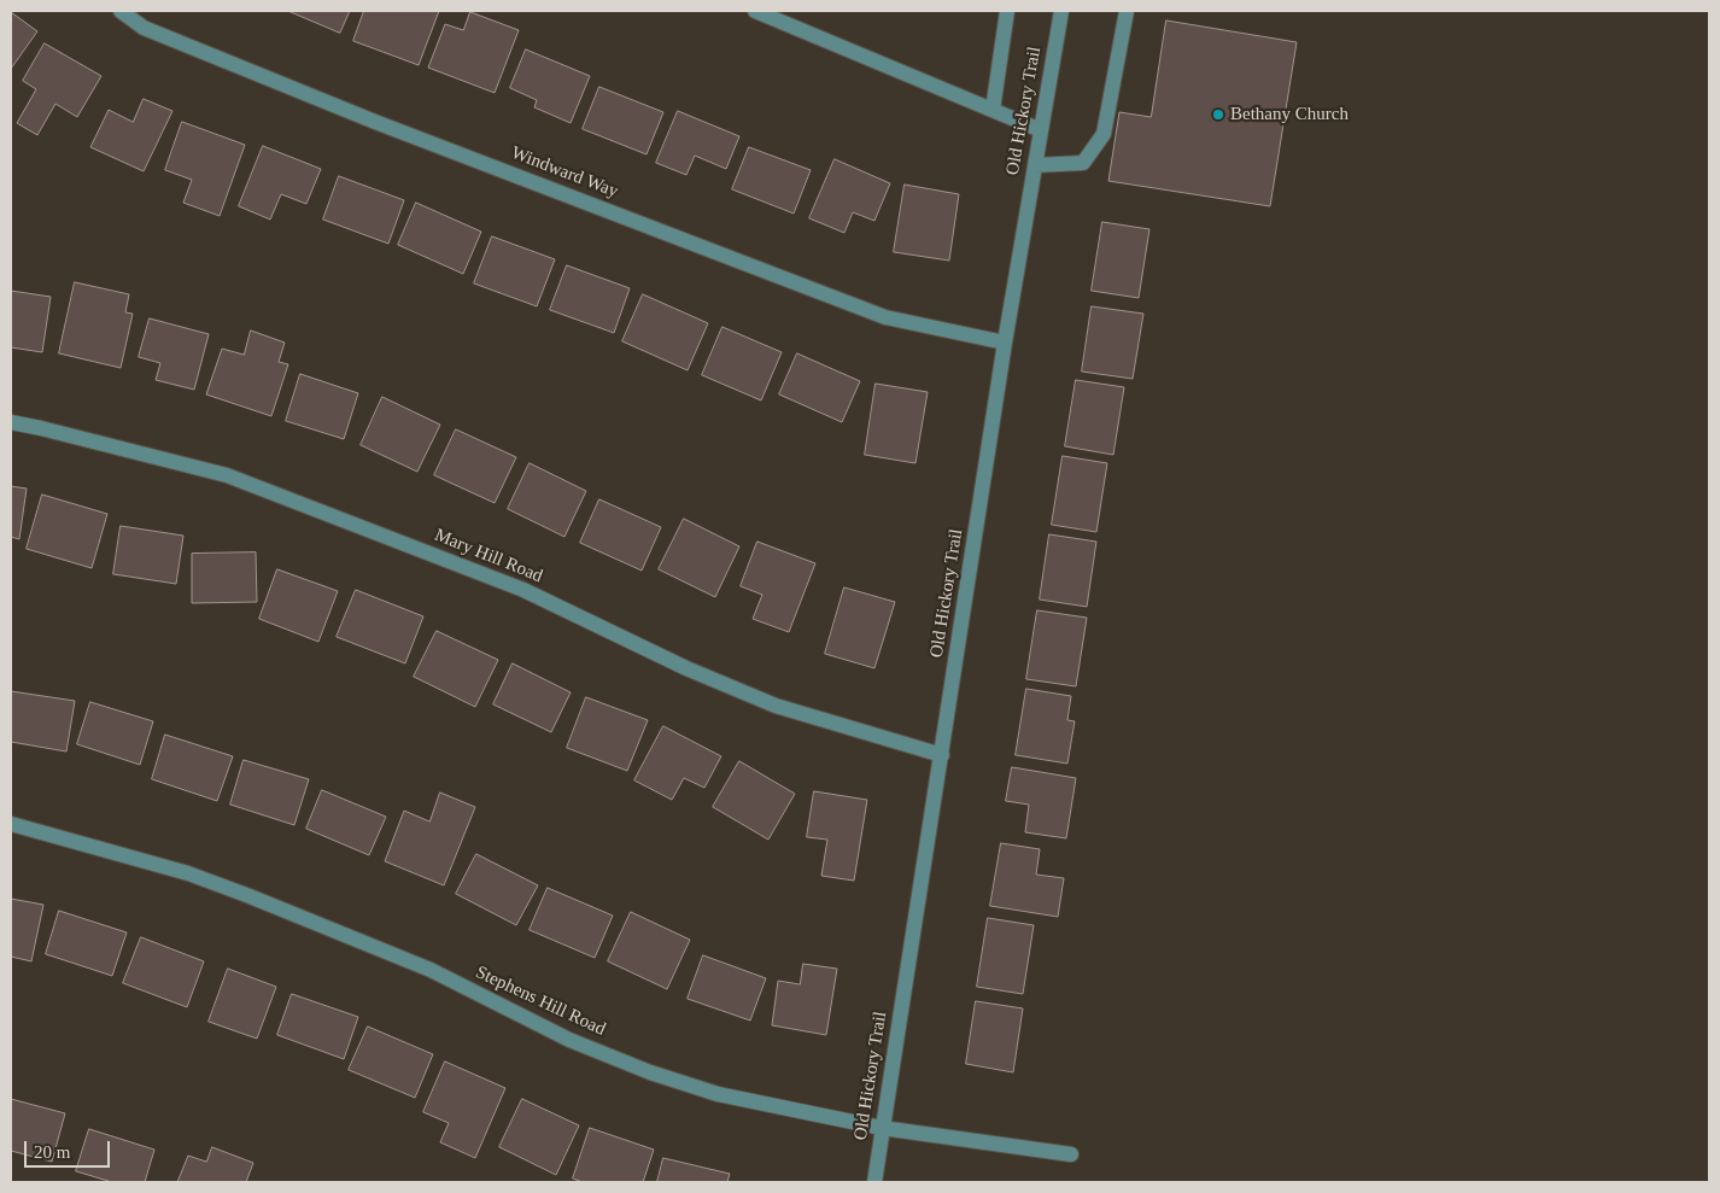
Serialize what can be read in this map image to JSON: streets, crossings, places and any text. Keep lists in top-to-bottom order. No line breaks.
{"streets":{"street":["Old Hickory Trail","Windward Way","Mary Hill Road","Stephens Hill Road"]},"crossings":[["Old Hickory Trail","Windward Way"],["Old Hickory Trail","Mary Hill Road"],["Old Hickory Trail","Stephens Hill Road"]],"places":["Bethany Church"],"scale_bar":"20 m"}
